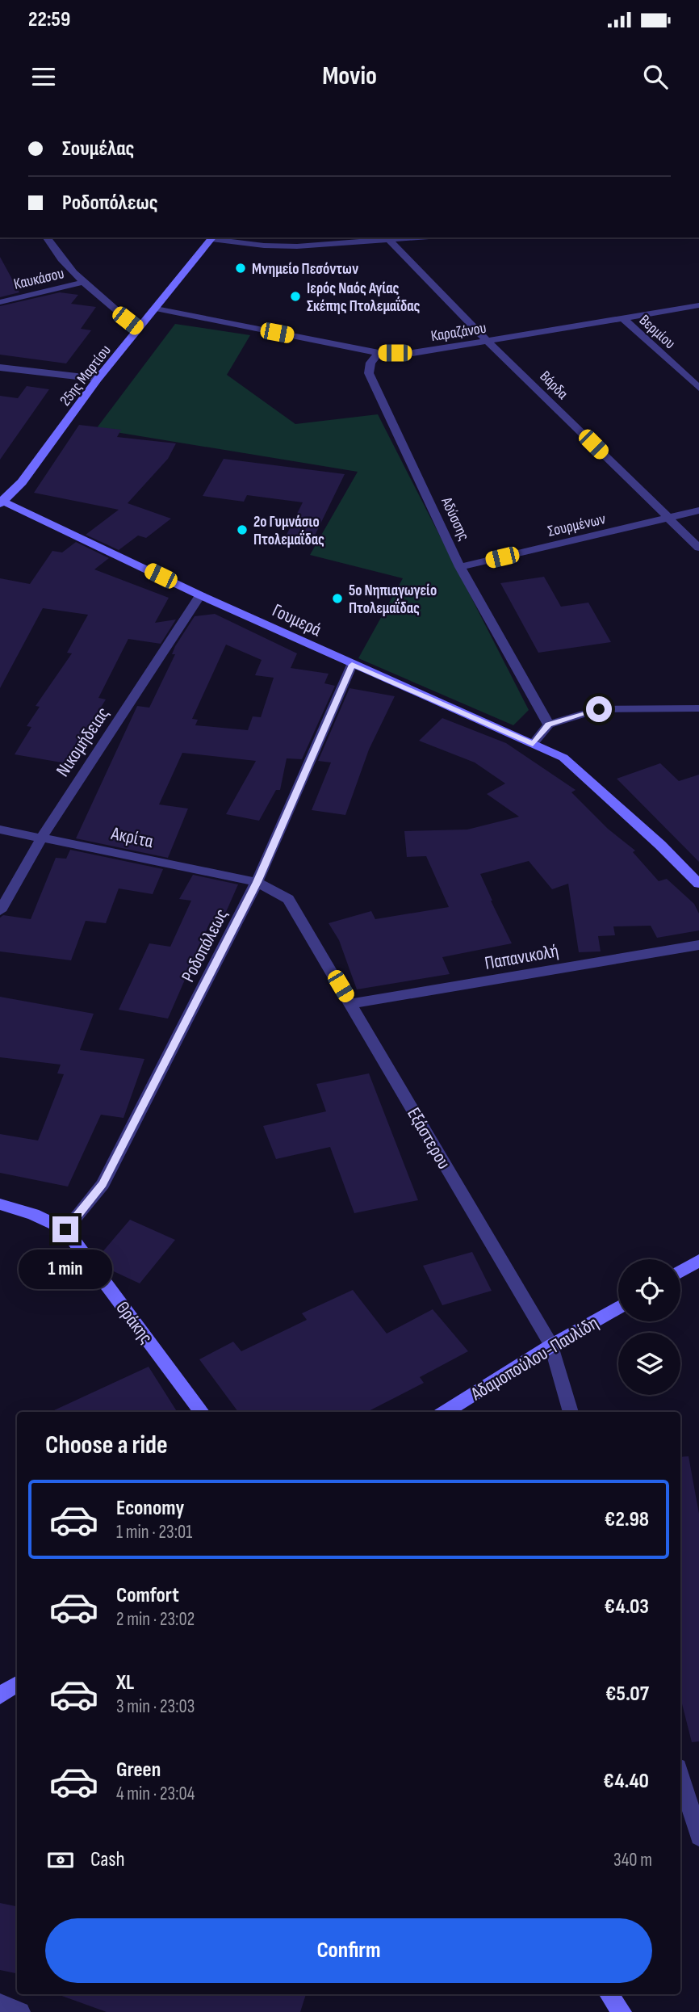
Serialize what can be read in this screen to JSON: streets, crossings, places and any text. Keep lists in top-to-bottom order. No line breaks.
{"streets":{"street":["Καυκάσου","Καραζάνου","Βερμίου","25ης Μαρτίου","Βάρδα","Αδύσσης","Σουρμένων","Γουμερά","Νικομήδειας","Ακρίτα","Ροδοπόλεως","Παπανικολή","Εξάστερου","Θράκης","Αδαμοπούλου-Παυλίδη"]},"crossings":[["Καραζάνου","Βερμίου"],["Καραζάνου","25ης Μαρτίου"],["Καραζάνου","Βάρδα"],["Καραζάνου","Αδύσσης"],["25ης Μαρτίου","Γουμερά"],["Βάρδα","Σουρμένων"],["Αδύσσης","Σουρμένων"],["Γουμερά","Νικομήδειας"],["Γουμερά","Ροδοπόλεως"],["Νικομήδειας","Ακρίτα"],["Ακρίτα","Ροδοπόλεως"],["Ακρίτα","Εξάστερου"],["Ροδοπόλεως","Εξάστερου"],["Ροδοπόλεως","Θράκης"],["Παπανικολή","Εξάστερου"],["Εξάστερου","Αδαμοπούλου-Παυλίδη"]],"places":["Μνημείο Πεσόντων","Ιερός Ναός Αγίας Σκέπης Πτολεμαΐδας","2ο Γυμνάσιο Πτολεμαΐδας","5ο Νηπιαγωγείο Πτολεμαΐδας"],"page":{"status":"22:59","header":"Movio","banner":["Σουμέλας","Ροδοπόλεως"],"bubble":"1 min","heading":"Choose a ride","list":[{"name":"Economy","note":"1 min · 23:01","value":"€2.98"},{"name":"Comfort","note":"2 min · 23:02","value":"€4.03"},{"name":"XL","note":"3 min · 23:03","value":"€5.07"},{"name":"Green","note":"4 min · 23:04","value":"€4.40"}],"pay":["Cash","340 m"],"buttons":"Confirm"}}
